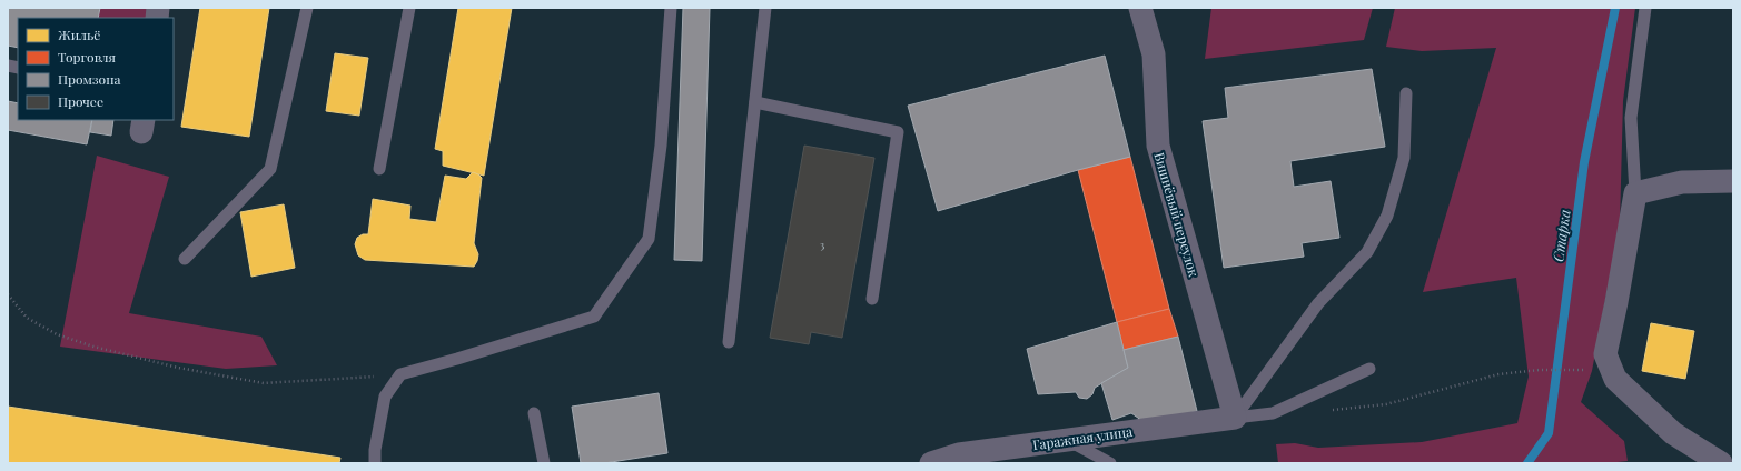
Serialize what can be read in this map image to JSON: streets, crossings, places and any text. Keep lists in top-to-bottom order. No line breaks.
{"streets":{"street":["Вишнёвый переулок","Гаражная улица"]},"crossings":[["Вишнёвый переулок","Гаражная улица"]],"water":["Старка"],"house_numbers":["3"],"legend":["Жильё","Торговля","Промзона","Прочее"]}
